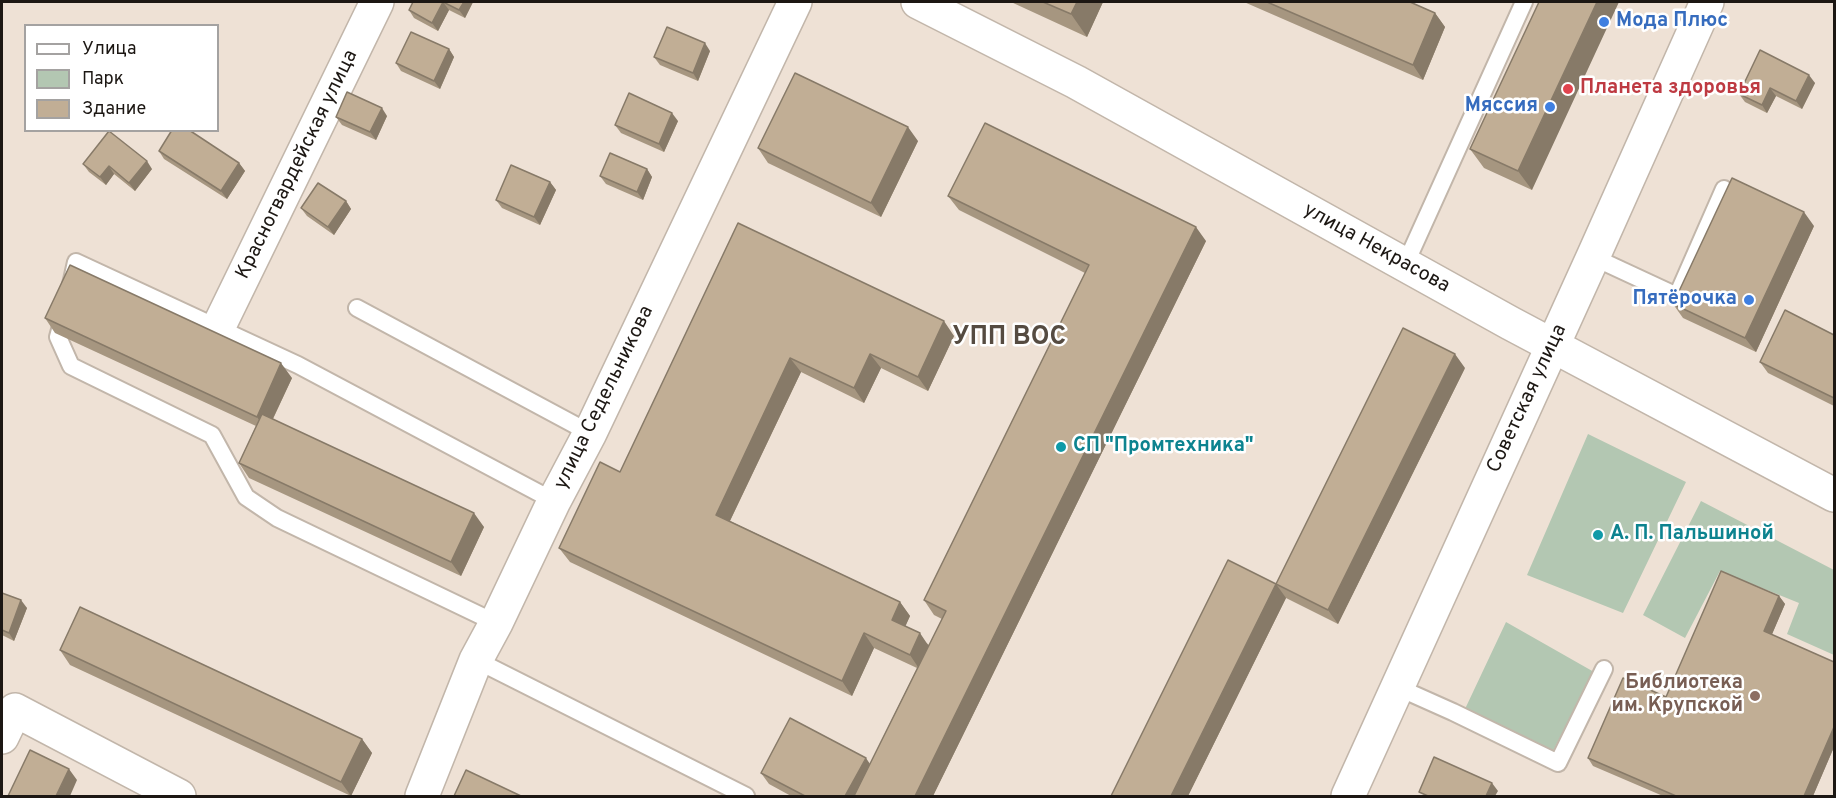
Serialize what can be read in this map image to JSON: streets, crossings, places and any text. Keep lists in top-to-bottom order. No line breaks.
{"streets":{"street":["Красногвардейская улица","улица Некрасова","улица Седельникова","Советская улица"]},"crossings":[["улица Некрасова","Советская улица"]],"districts":["УПП ВОС"],"places":["Мода Плюс","Планета здоровья","Мяссия","Пятёрочка","СП \"Промтехника\"","А. П. Пальшиной","Библиотека им. Крупской"],"legend":["Улица","Парк","Здание"]}
